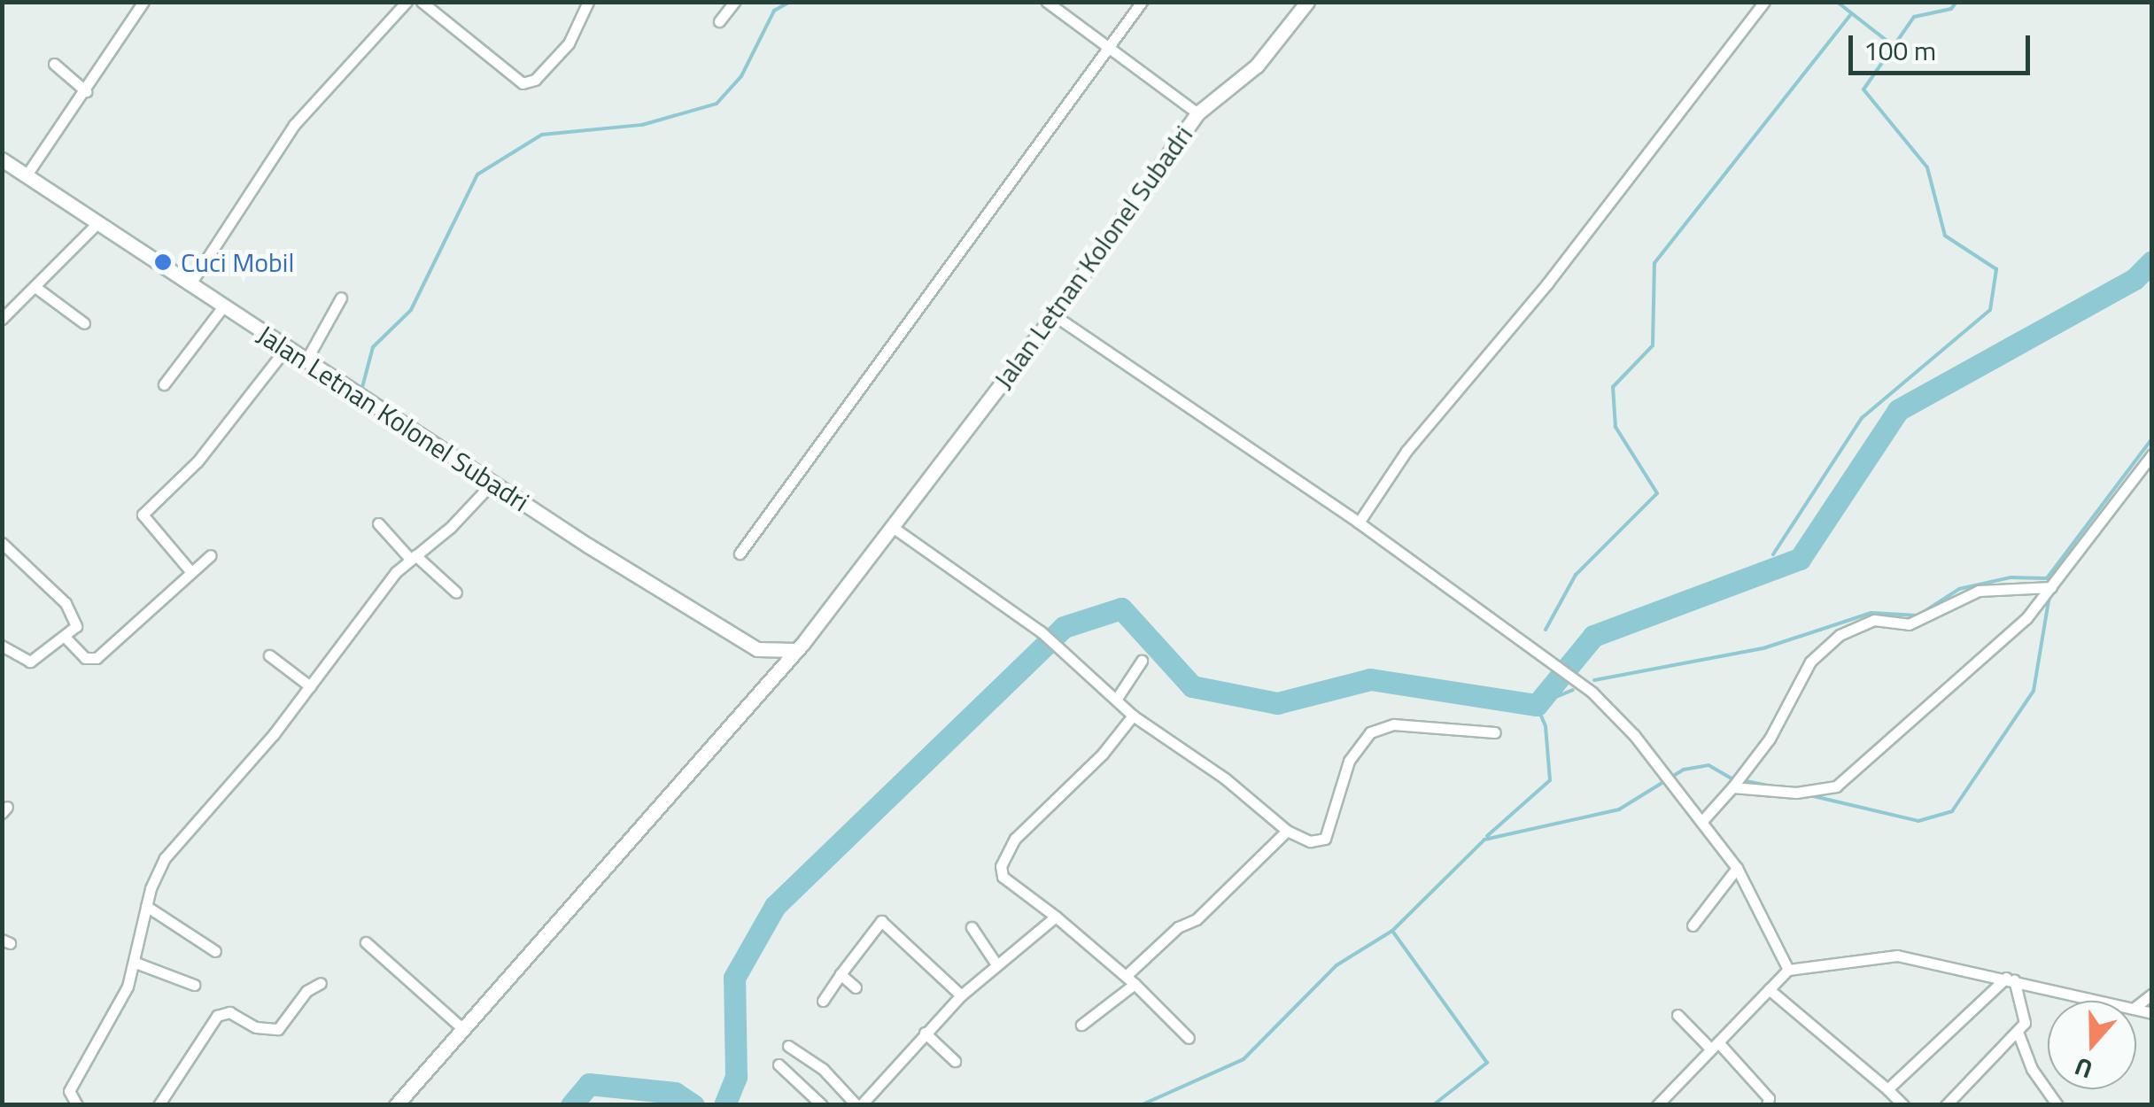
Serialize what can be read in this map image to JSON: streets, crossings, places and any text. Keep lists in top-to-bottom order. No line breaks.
{"streets":{"main road":["Jalan Letnan Kolonel Subadri"]},"places":["Cuci Mobil"],"scale_bar":"100 m","north":"bottom"}
